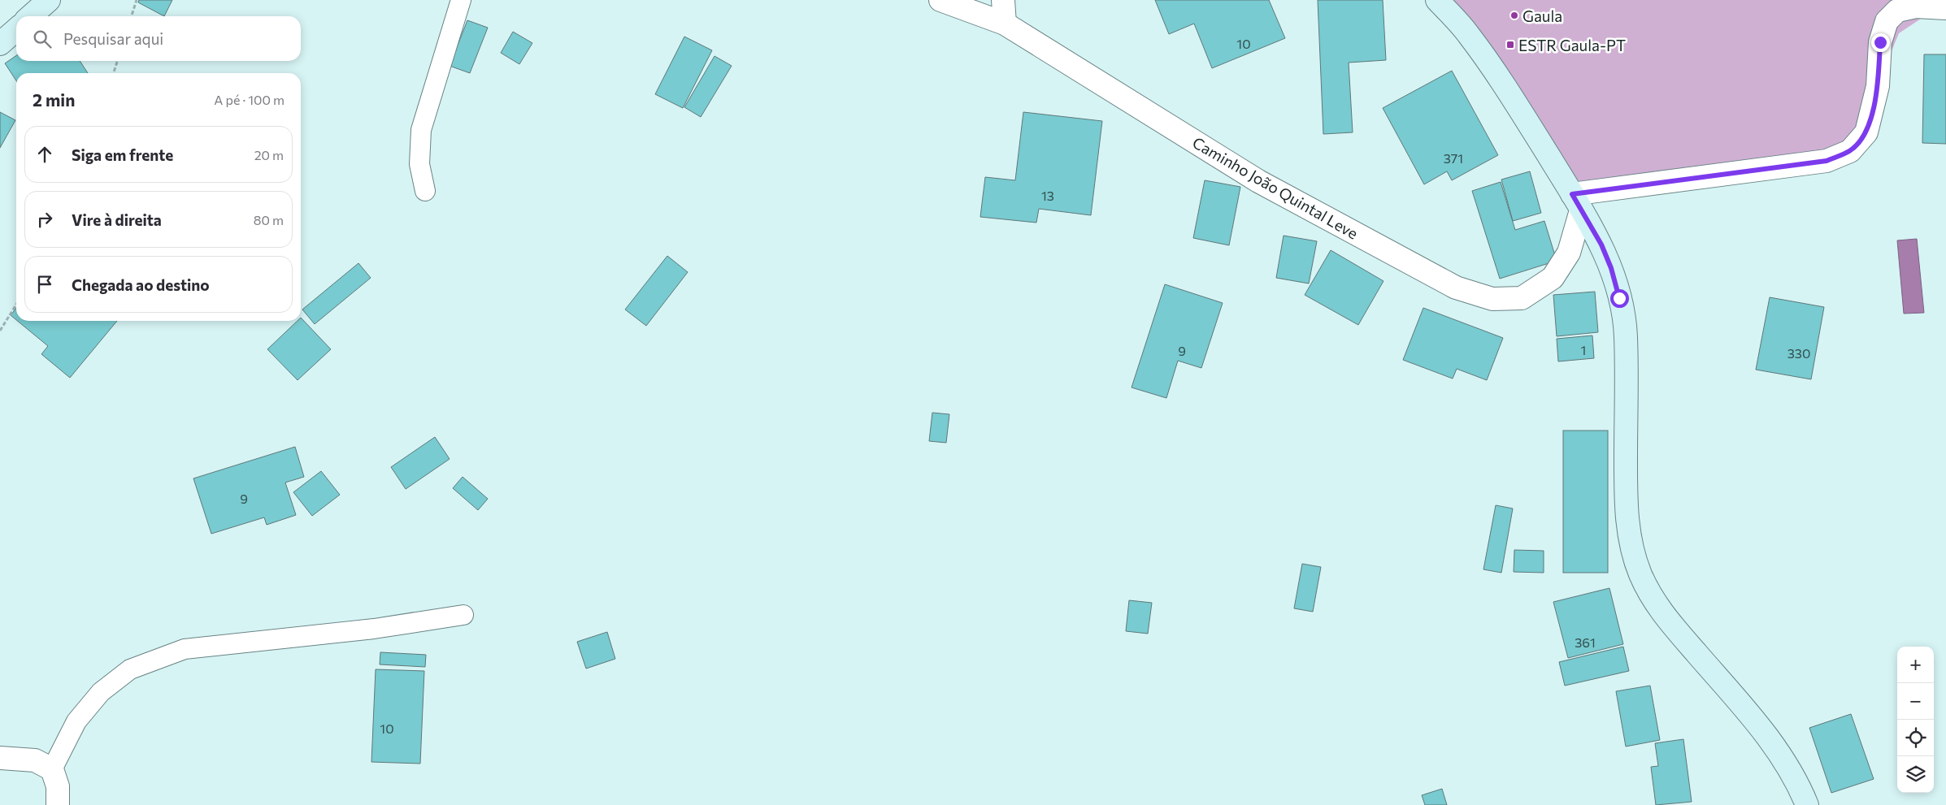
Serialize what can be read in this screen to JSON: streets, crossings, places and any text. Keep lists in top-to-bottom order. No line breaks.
{"streets":{"street":["Caminho João Quintal Leve"]},"places":{"other":["Gaula"],"transit":["ESTR Gaula-PT"]},"house_numbers":["10","371","13","1","9","330","9","361","10"],"page":{"search":"Pesquisar aqui","heading":["2 min","A pé · 100 m"],"list":[["Siga em frente","20 m"],["Vire à direita","80 m"],"Chegada ao destino"],"map_buttons":["+","−"]}}
